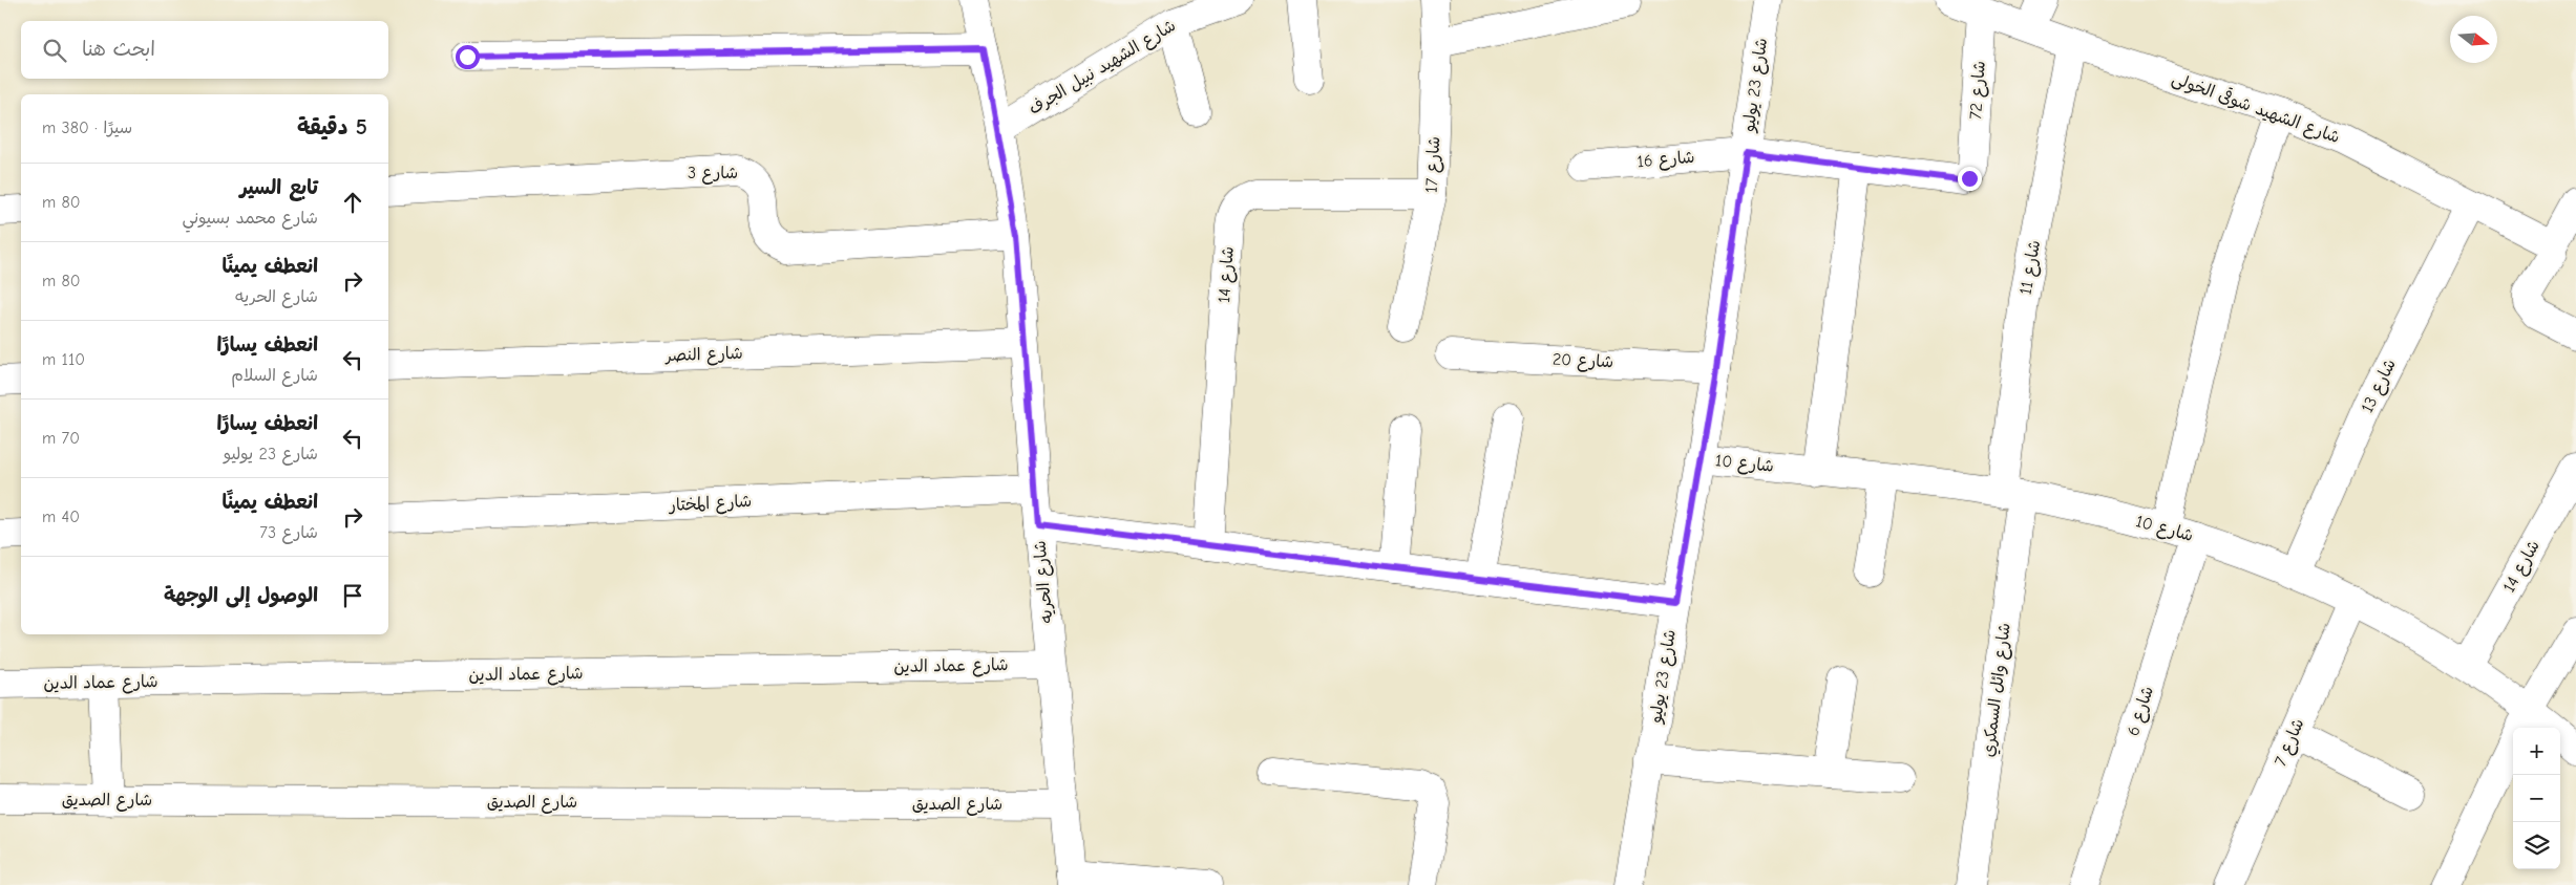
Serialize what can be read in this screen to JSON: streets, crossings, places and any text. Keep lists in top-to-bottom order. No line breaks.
{"streets":{"street":["شارع الشهيد نبيل الجرف","شارع 23 يوليو","شارع 72","شارع الشهيد شوقى الخولى","شارع 16","شارع 17","شارع 3","شارع 11","شارع 14","شارع النصر","شارع 20","شارع 13","شارع 10","شارع المختار","شارع الحريه","شارع عماد الدين","شارع وائل السمكري","شارع 6","شارع 7","شارع الصديق"]},"crossings":[["شارع الشهيد نبيل الجرف","شارع الحريه"],["شارع 23 يوليو","شارع 16"],["شارع 23 يوليو","شارع 20"],["شارع 23 يوليو","شارع 10"],["شارع 72","شارع الشهيد شوقى الخولى"],["شارع 72","شارع 16"],["شارع الشهيد شوقى الخولى","شارع 11"],["شارع الشهيد شوقى الخولى","شارع 13"],["شارع 17","شارع 14"],["شارع 3","شارع الحريه"],["شارع 11","شارع 10"],["شارع 11","شارع وائل السمكري"],["شارع 14","شارع 10"],["شارع النصر","شارع الحريه"],["شارع 13","شارع 10"],["شارع 10","شارع وائل السمكري"],["شارع 10","شارع 6"],["شارع 10","شارع 7"],["شارع المختار","شارع الحريه"],["شارع الحريه","شارع عماد الدين"],["شارع الحريه","شارع الصديق"]],"north":"right","page":{"search":"ابحث هنا","heading":["5 دقيقة","سيرًا · 380 m"],"list":[["تابع السير","شارع محمد بسيوني","80 m"],["انعطف يمينًا","شارع الحريه","80 m"],["انعطف يسارًا","شارع السلام","110 m"],["انعطف يسارًا","شارع 23 يوليو","70 m"],["انعطف يمينًا","شارع 73","40 m"],"الوصول إلى الوجهة"],"map_buttons":["+","−"]}}
